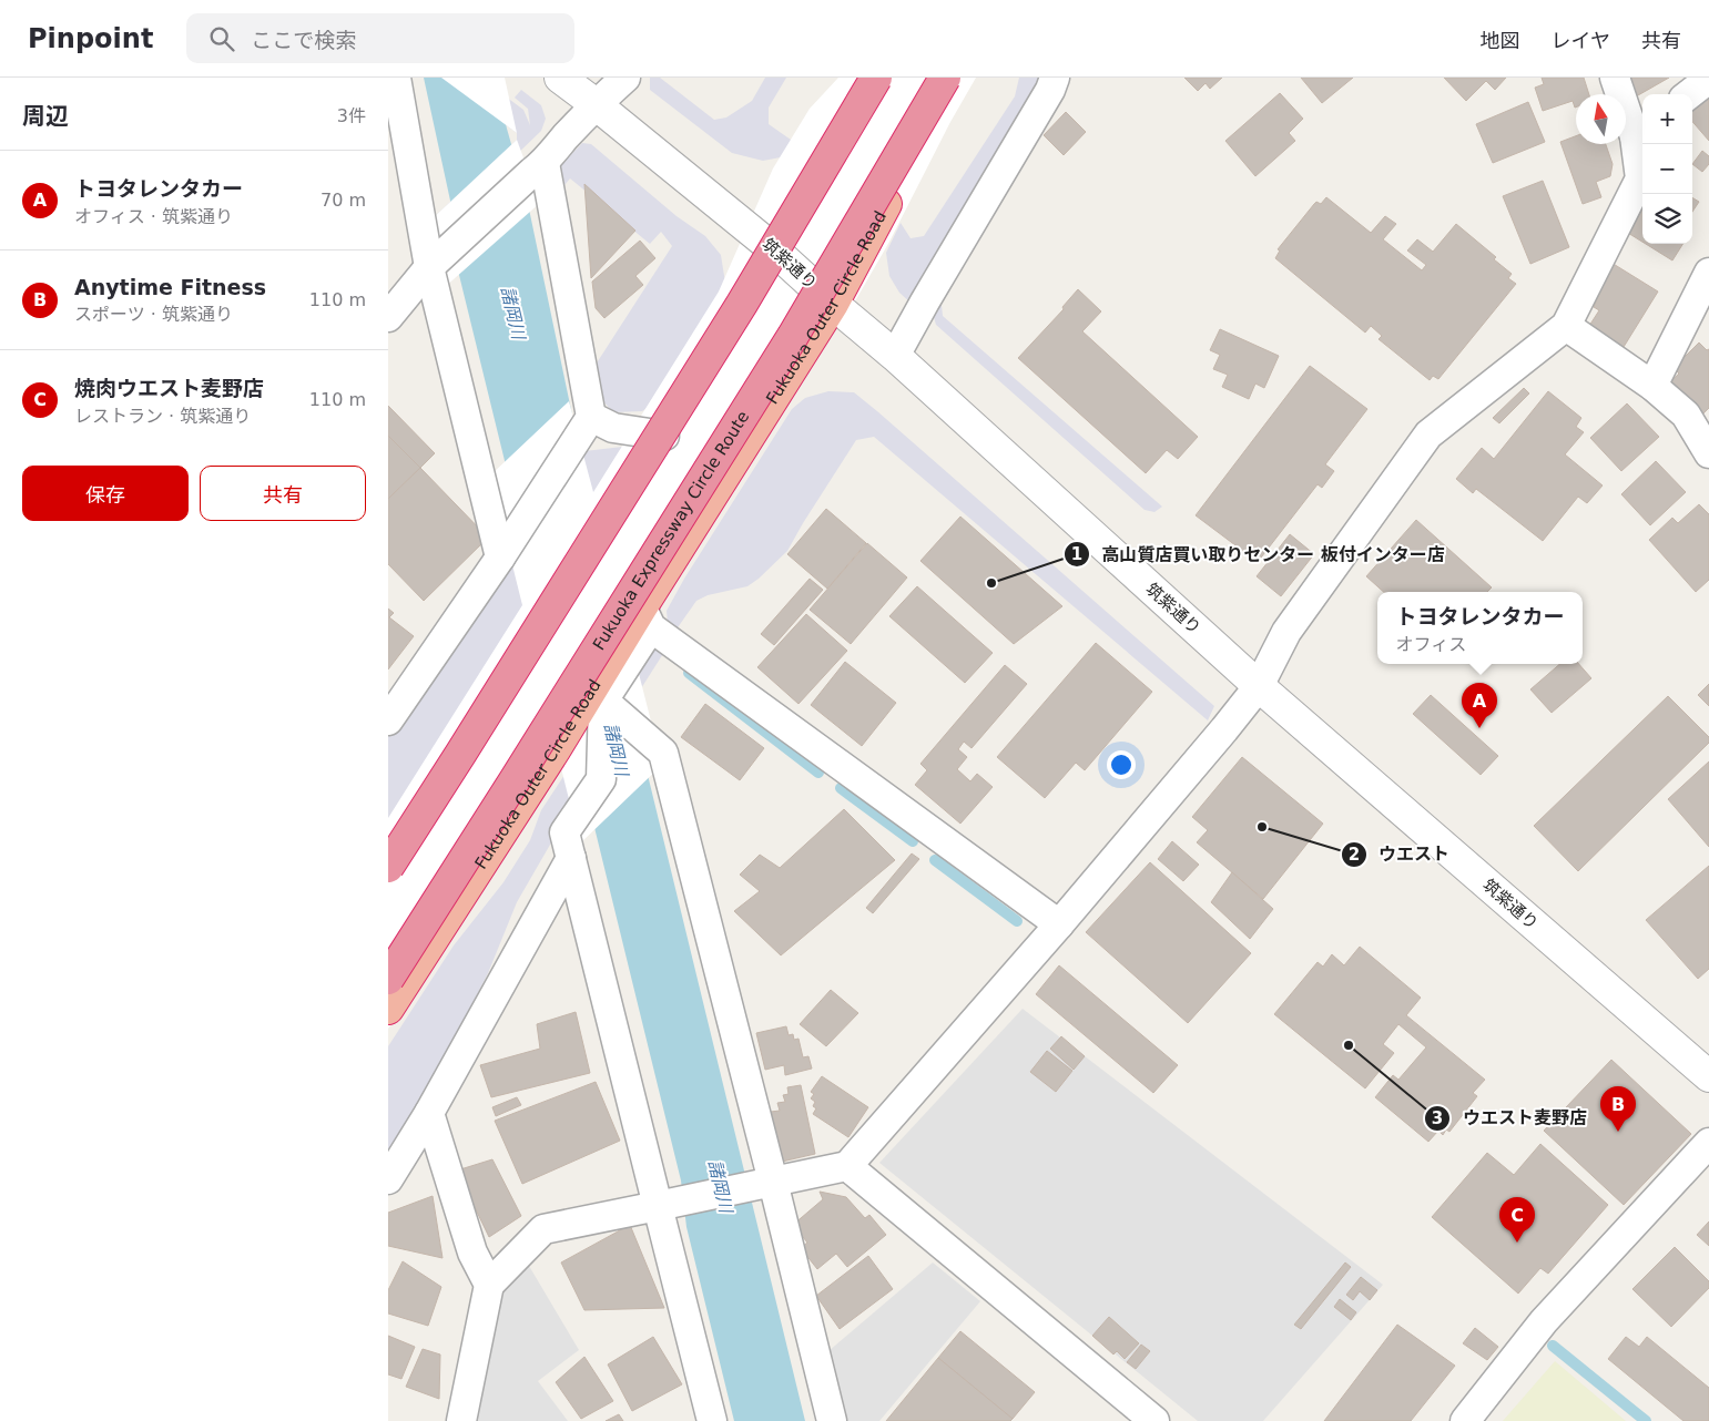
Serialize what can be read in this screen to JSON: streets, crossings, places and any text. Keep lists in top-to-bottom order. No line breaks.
{"streets":{"highway":["Fukuoka Outer Circle Road","Fukuoka Expressway Circle Route"],"street":["筑紫通り"]},"crossings":[["筑紫通り","Fukuoka Outer Circle Road"]],"water":["諸岡川"],"places":["高山質店買い取りセンター 板付インター店","ウエスト","ウエスト麦野店"],"north":"top","page":{"header":"Pinpoint","search":"ここで検索","nav":["地図","レイヤ","共有"],"heading":["周辺","3件"],"map_buttons":["+","−"],"list":[{"mark":"A","name":"トヨタレンタカー","note":"オフィス · 筑紫通り","value":"70 m"},{"mark":"B","name":"Anytime Fitness","note":"スポーツ · 筑紫通り","value":"110 m"},{"mark":"C","name":"焼肉ウエスト麦野店","note":"レストラン · 筑紫通り","value":"110 m"}],"buttons":["保存","共有"],"popup":["トヨタレンタカー","オフィス"],"pins":["A","B","C"]}}
